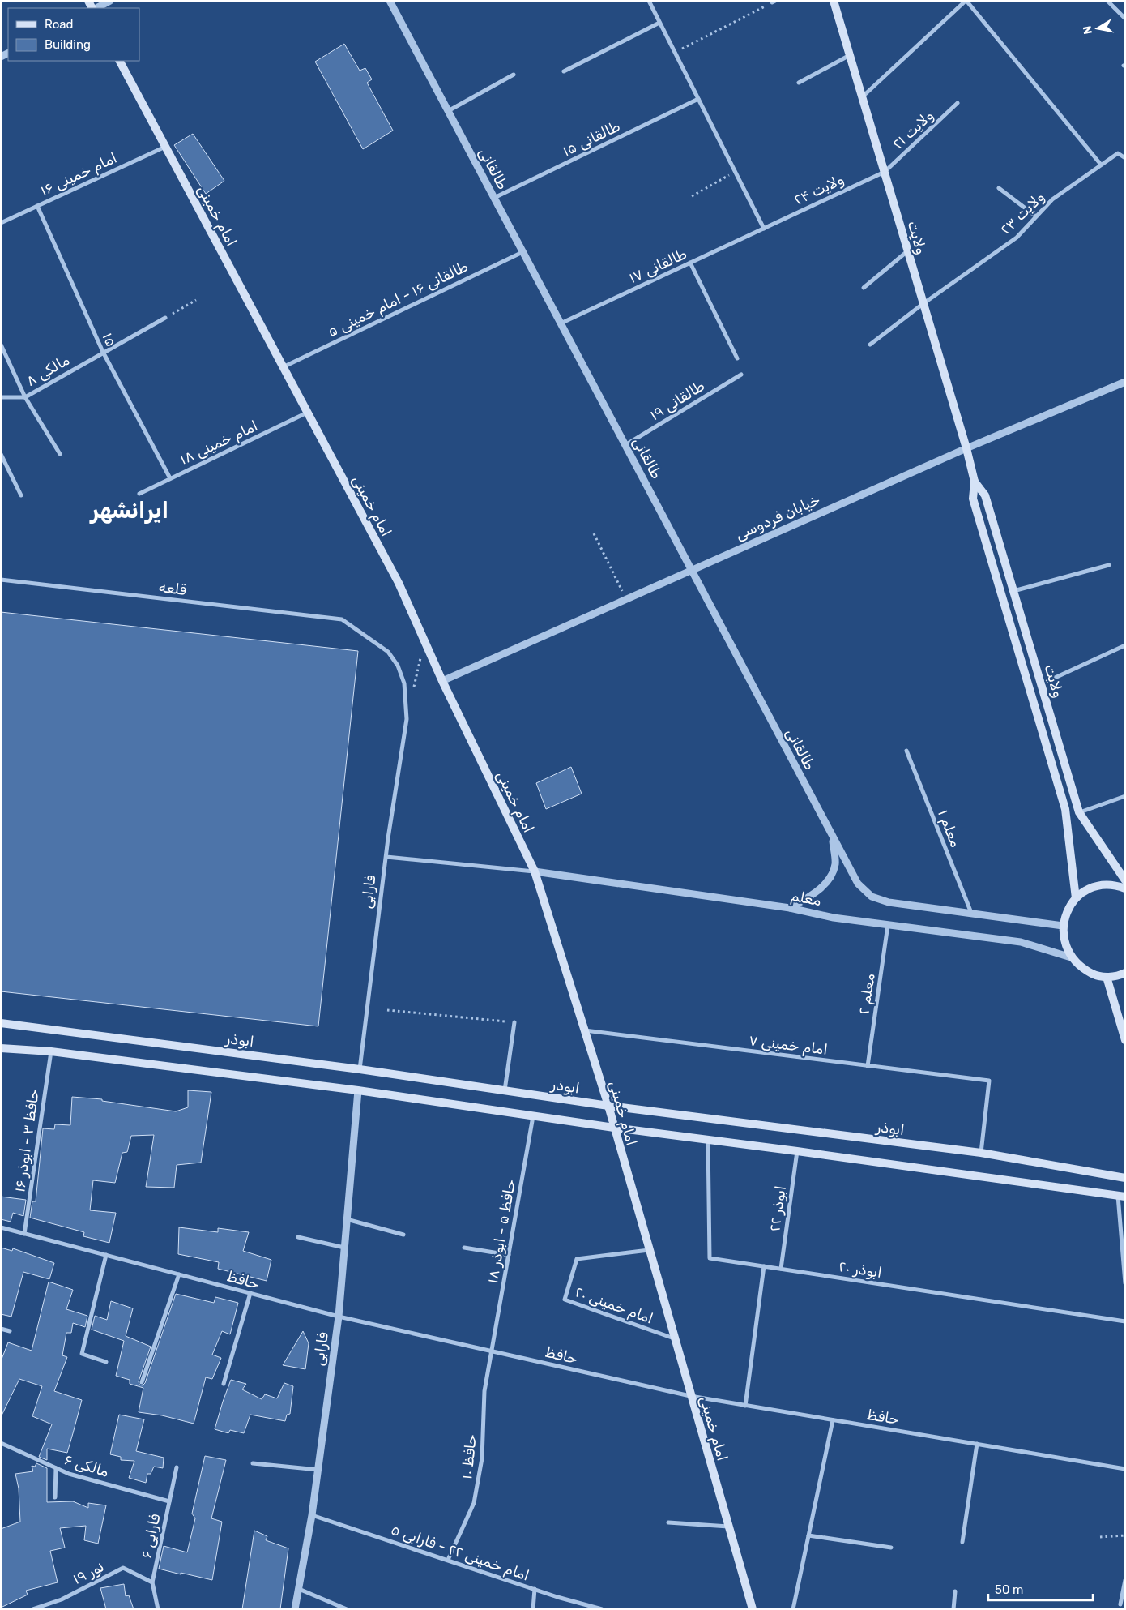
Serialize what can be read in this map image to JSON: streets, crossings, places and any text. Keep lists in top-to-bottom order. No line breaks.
{"streets":{"main road":["امام خمینی","ولایت","ابوذر"],"street":["ولایت ۲۱","طالقانی ۱۵","طالقانی","امام خمینی ۱۶","ولایت ۲۴","ولایت ۲۳","طالقانی ۱۷","طالقانی ۱۶ - امام خمینی ۵","۱۵","مالکی ۸","طالقانی ۱۹","امام خمینی ۱۸","خیابان فردوسی","قلعه","معلم ۱","فارابی","معلم","معلم ۲","امام خمینی ۷","حافظ ۳ - ابوذر ۱۶","ابوذر ۲۲","حافظ ۵ - ابوذر ۱۸","ابوذر ۲۰","حافظ","امام خمینی ۲۰","حافظ ۱۰","مالکی ۶","فارابی ۶","امام خمینی ۲۲ - فارابی ۵","نور ۱۹"]},"crossings":[["ولایت ۲۱","ولایت ۲۴"],["ولایت ۲۱","ولایت"],["طالقانی ۱۵","طالقانی"],["طالقانی","طالقانی ۱۷"],["طالقانی","طالقانی ۱۶ - امام خمینی ۵"],["طالقانی","طالقانی ۱۹"],["طالقانی","خیابان فردوسی"],["طالقانی","معلم ۱"],["امام خمینی ۱۶","امام خمینی"],["امام خمینی ۱۶","۱۵"],["ولایت ۲۴","ولایت"],["ولایت ۲۴","طالقانی ۱۷"],["ولایت ۲۳","ولایت"],["امام خمینی","طالقانی ۱۶ - امام خمینی ۵"],["امام خمینی","امام خمینی ۱۸"],["امام خمینی","خیابان فردوسی"],["امام خمینی","معلم"],["امام خمینی","ابوذر"],["امام خمینی","امام خمینی ۷"],["امام خمینی","حافظ"],["امام خمینی","امام خمینی ۲۰"],["ولایت","خیابان فردوسی"],["۱۵","مالکی ۸"],["۱۵","امام خمینی ۱۸"],["قلعه","فارابی"],["فارابی","ابوذر"],["فارابی","حافظ"],["فارابی","امام خمینی ۲۲ - فارابی ۵"],["معلم","معلم ۲"],["معلم ۲","امام خمینی ۷"],["ابوذر","امام خمینی ۷"],["حافظ ۳ - ابوذر ۱۶","حافظ"],["ابوذر ۲۲","ابوذر ۲۰"],["حافظ ۵ - ابوذر ۱۸","حافظ"],["حافظ ۵ - ابوذر ۱۸","حافظ ۱۰"],["حافظ","حافظ ۱۰"],["حافظ ۱۰","امام خمینی ۲۲ - فارابی ۵"],["مالکی ۶","فارابی ۶"],["فارابی ۶","نور ۱۹"]],"districts":["ایرانشهر"],"legend":["Road","Building"],"scale_bar":"50 m","north":"left"}
